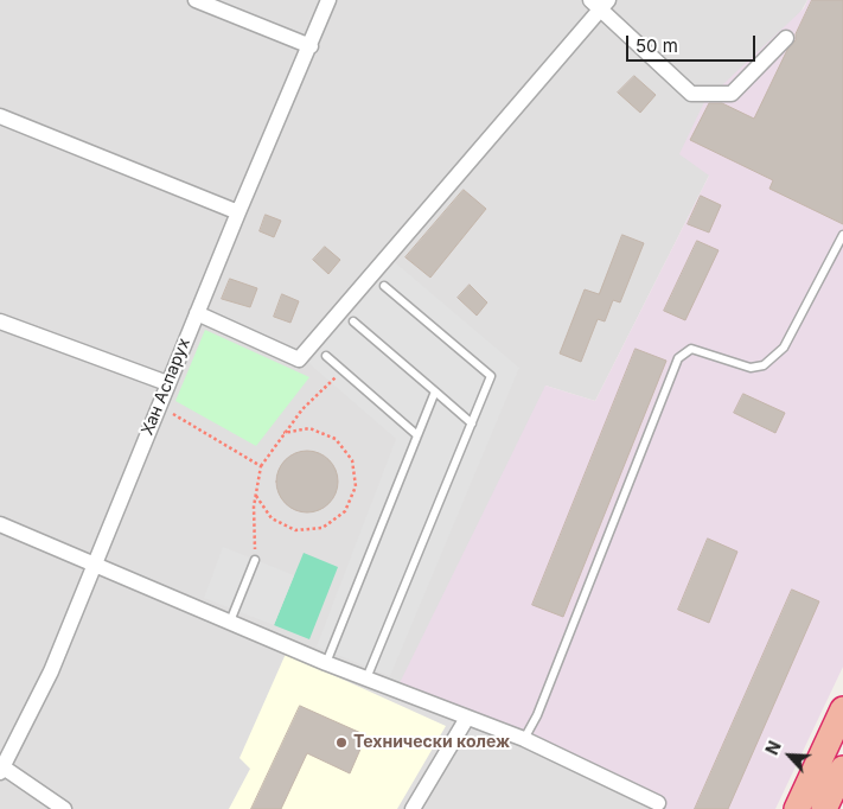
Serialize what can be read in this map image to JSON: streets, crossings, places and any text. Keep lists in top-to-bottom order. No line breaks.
{"streets":{"street":["Хан Аспарух"]},"places":["Технически колеж"],"scale_bar":"50 m","north":"top left"}
